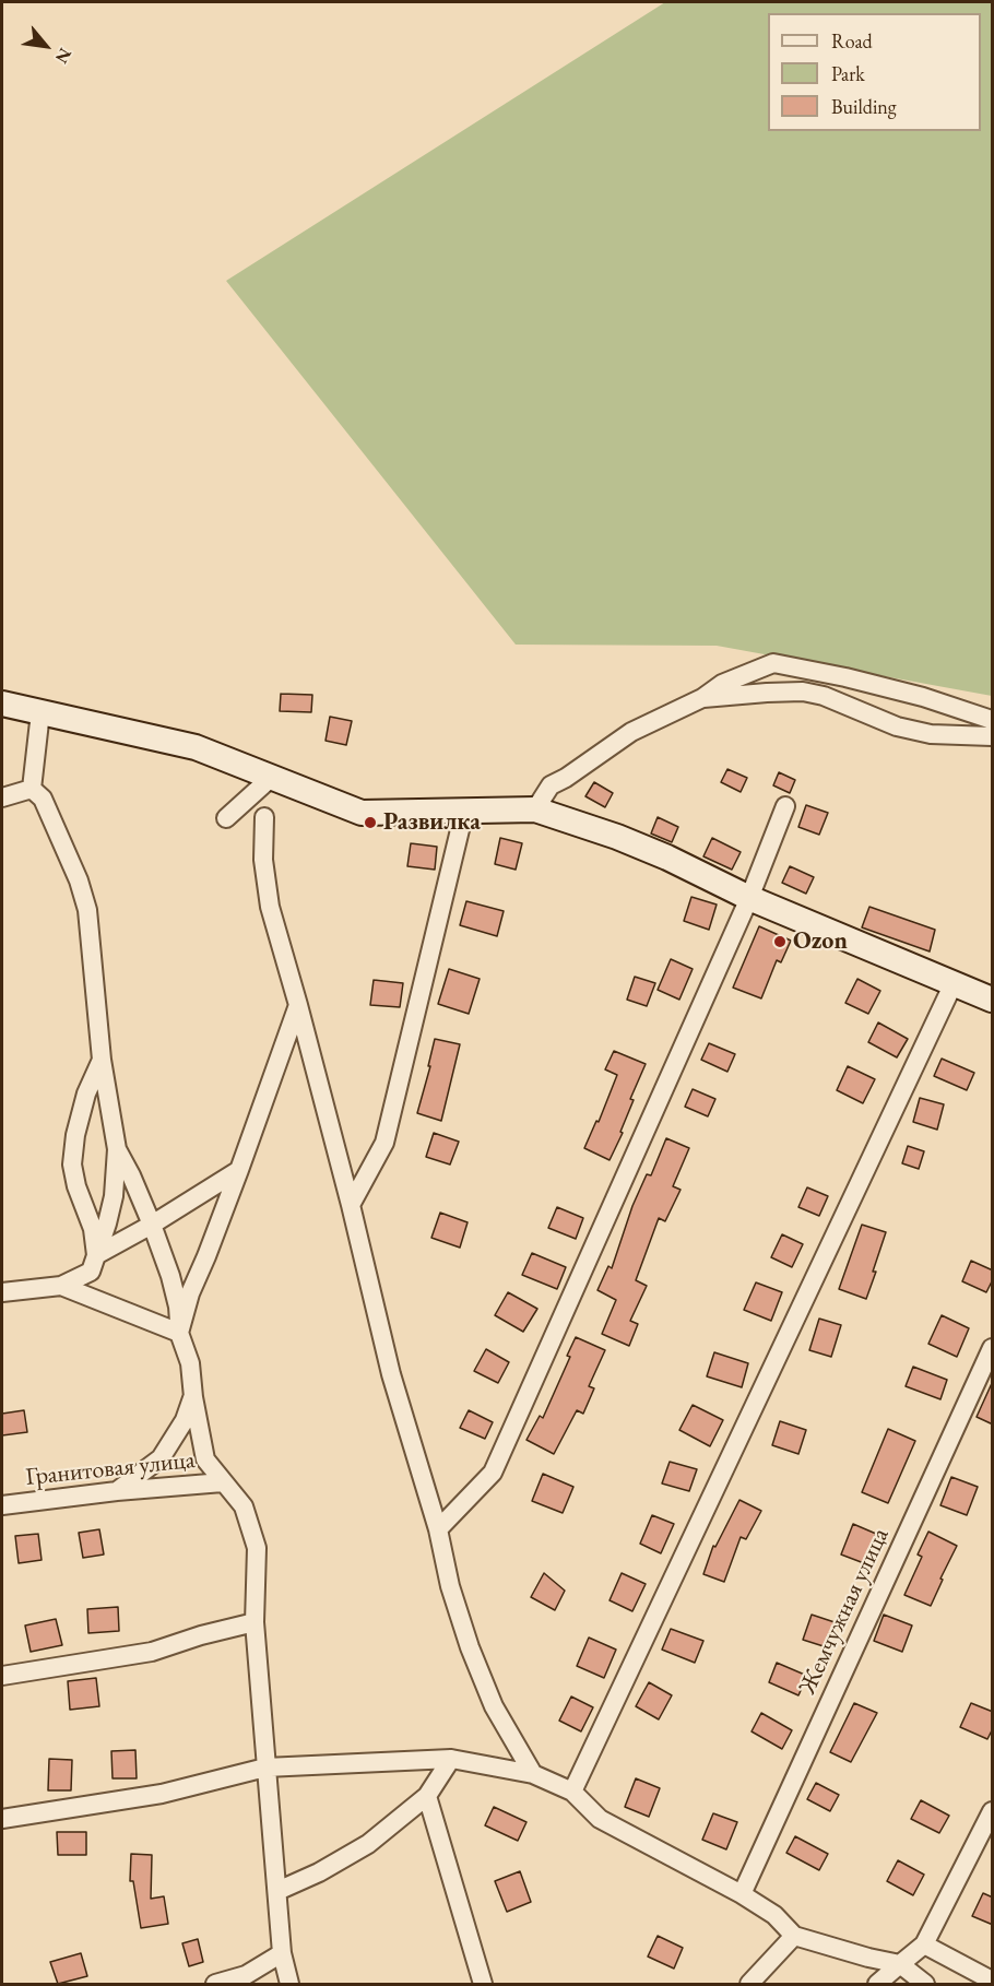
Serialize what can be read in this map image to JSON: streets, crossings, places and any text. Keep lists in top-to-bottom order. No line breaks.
{"streets":{"street":["Гранитовая улица","Жемчужная улица"]},"places":["Развилка","Ozon"],"legend":["Road","Park","Building"],"north":"bottom right"}
